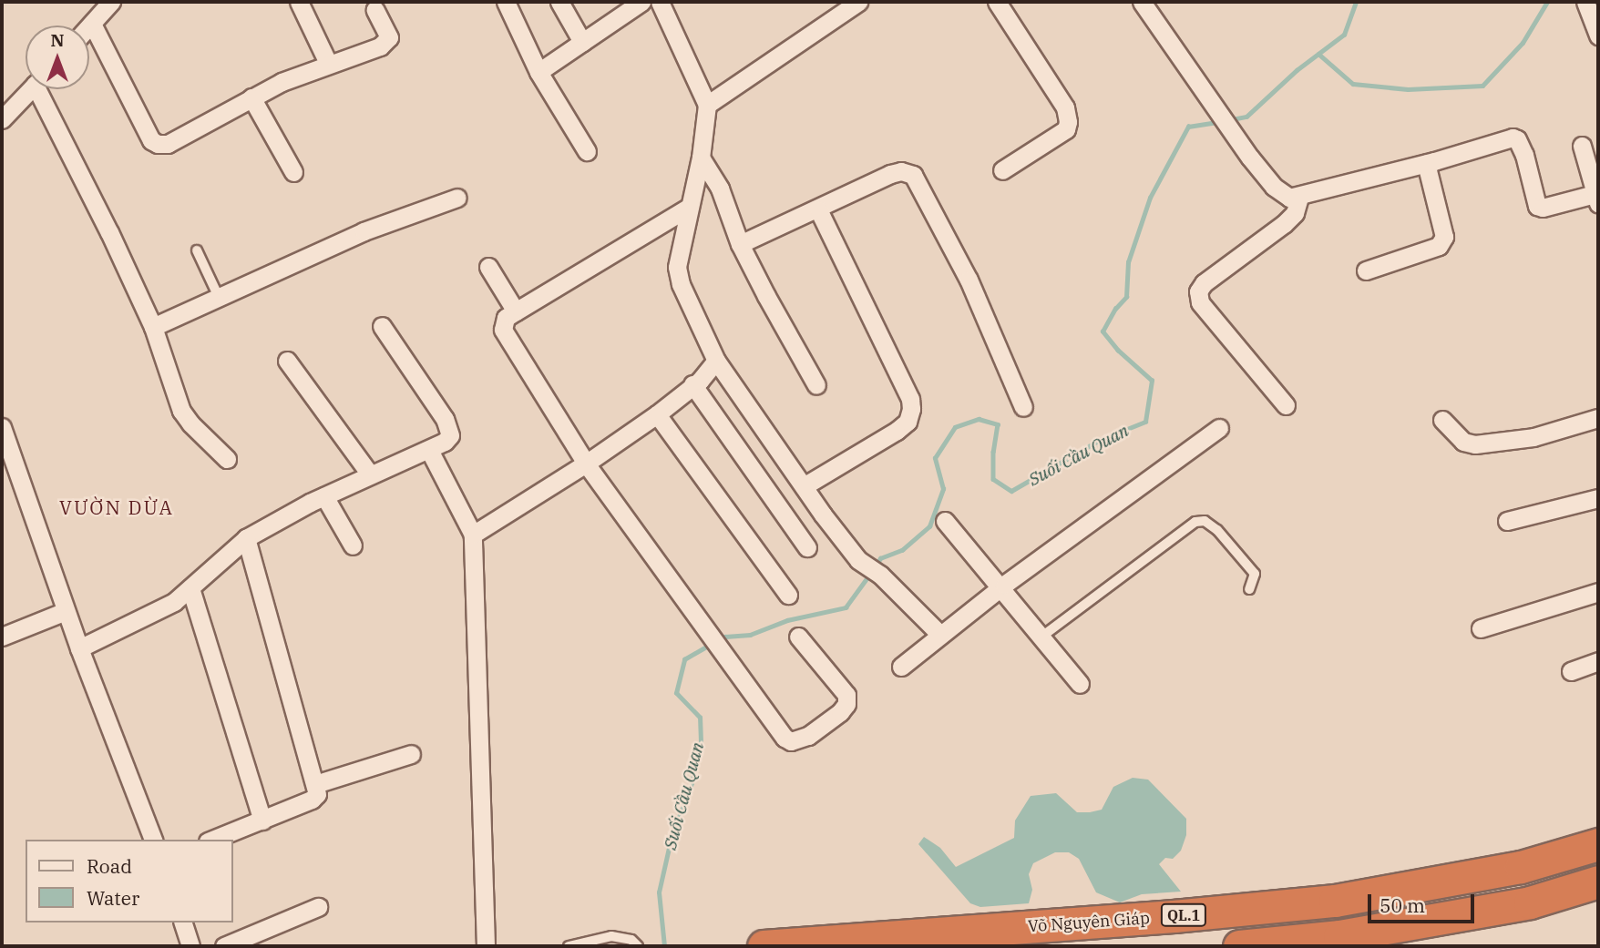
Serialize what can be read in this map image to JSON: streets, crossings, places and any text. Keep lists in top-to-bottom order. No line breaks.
{"streets":{"highway":["QL.1","Võ Nguyên Giáp"]},"districts":["VƯỜN DỪA"],"water":["Suối Cầu Quan"],"legend":["Road","Water"],"scale_bar":"50 m","north":"top"}
